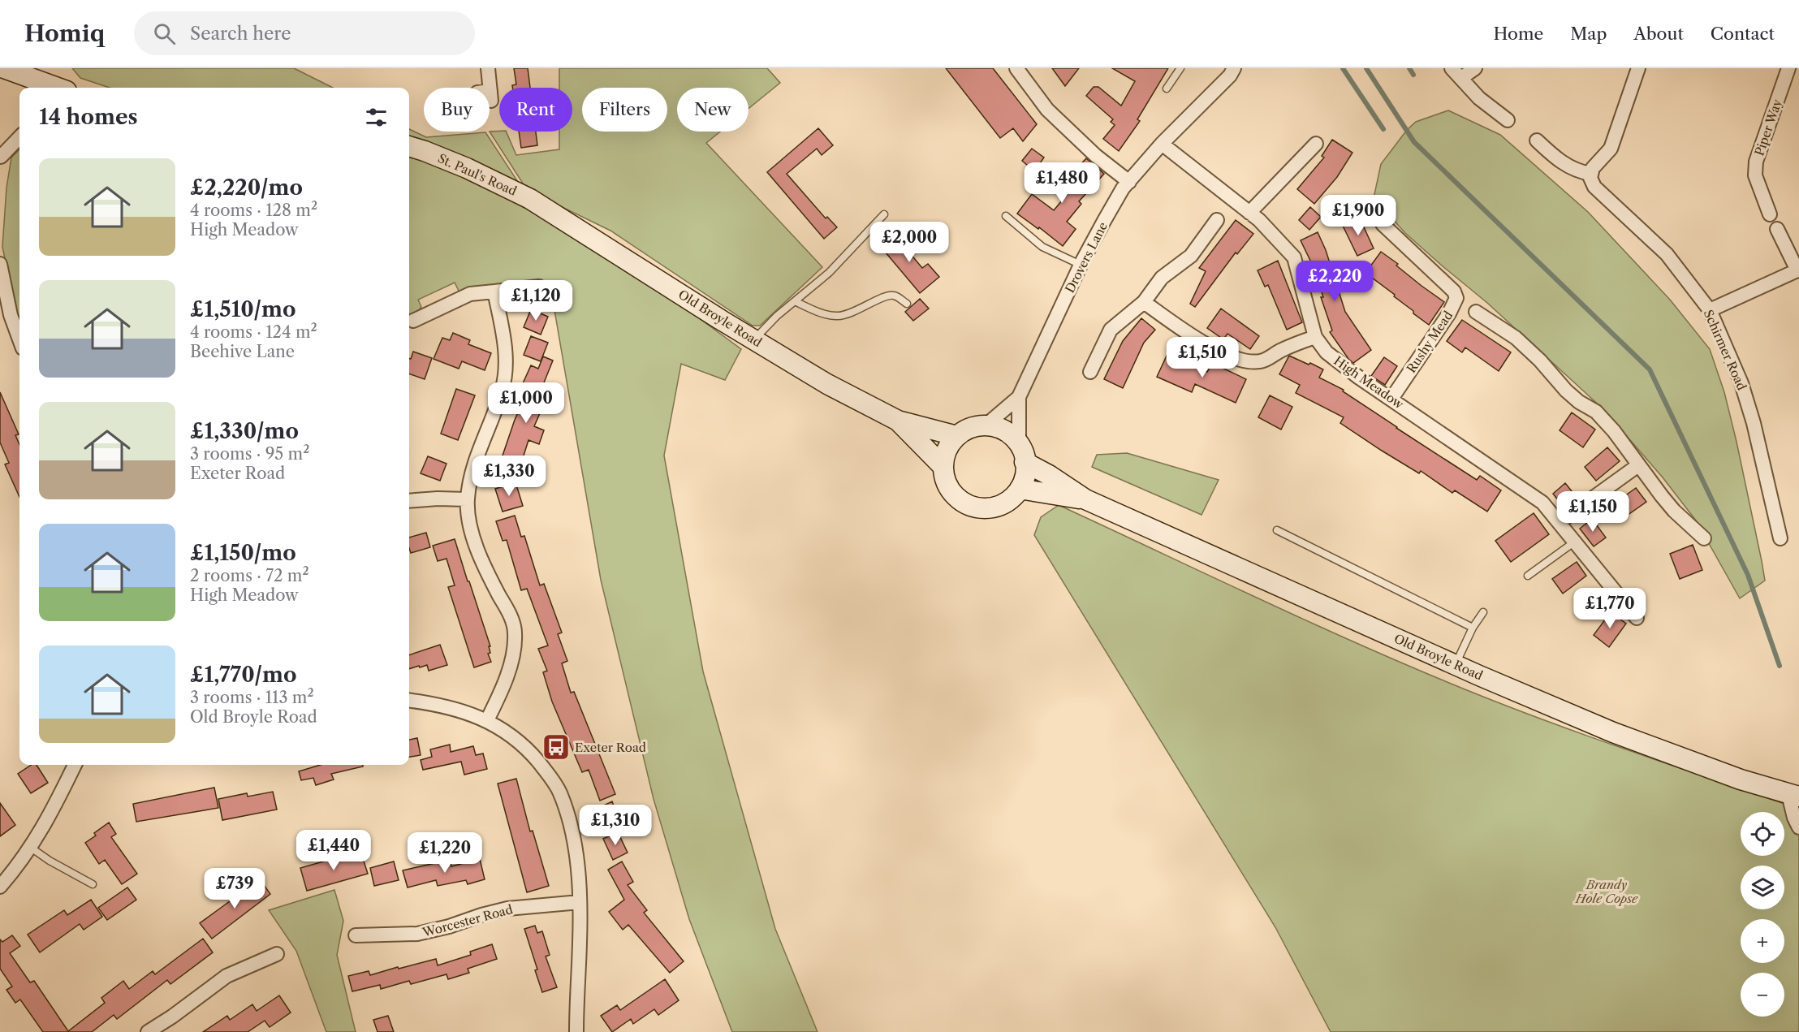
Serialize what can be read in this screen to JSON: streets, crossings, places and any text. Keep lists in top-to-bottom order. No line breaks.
{"streets":{"main road":["St. Paul's Road","Old Broyle Road"],"street":["Piper Way","Drovers Lane","Rushy Mead","Schirmer Road","High Meadow","Worcester Road"]},"crossings":[["St. Paul's Road","Old Broyle Road"],["Drovers Lane","Old Broyle Road"],["Drovers Lane","High Meadow"],["Rushy Mead","High Meadow"]],"parks":["Brandy Hole Copse"],"places":{"bus stop":["Exeter Road"]},"page":{"header":"Homiq","search":"Search here","nav":["Home","Map","About","Contact"],"chip":["Buy","Rent","Filters","New"],"heading":"14 homes","list":[{"name":"£2,220/mo","note":"4 rooms · 128 m² · High Meadow"},{"name":"£1,510/mo","note":"4 rooms · 124 m² · Beehive Lane"},{"name":"£1,330/mo","note":"3 rooms · 95 m² · Exeter Road"},{"name":"£1,150/mo","note":"2 rooms · 72 m² · High Meadow"},{"name":"£1,770/mo","note":"3 rooms · 113 m² · Old Broyle Road"}],"price":["£1,480","£1,900","£2,000","£2,220","£1,120","£1,510","£1,000","£1,330","£1,150","£1,770","£1,310","£1,440","£1,220","£739"],"map_buttons":["+","−"]}}
